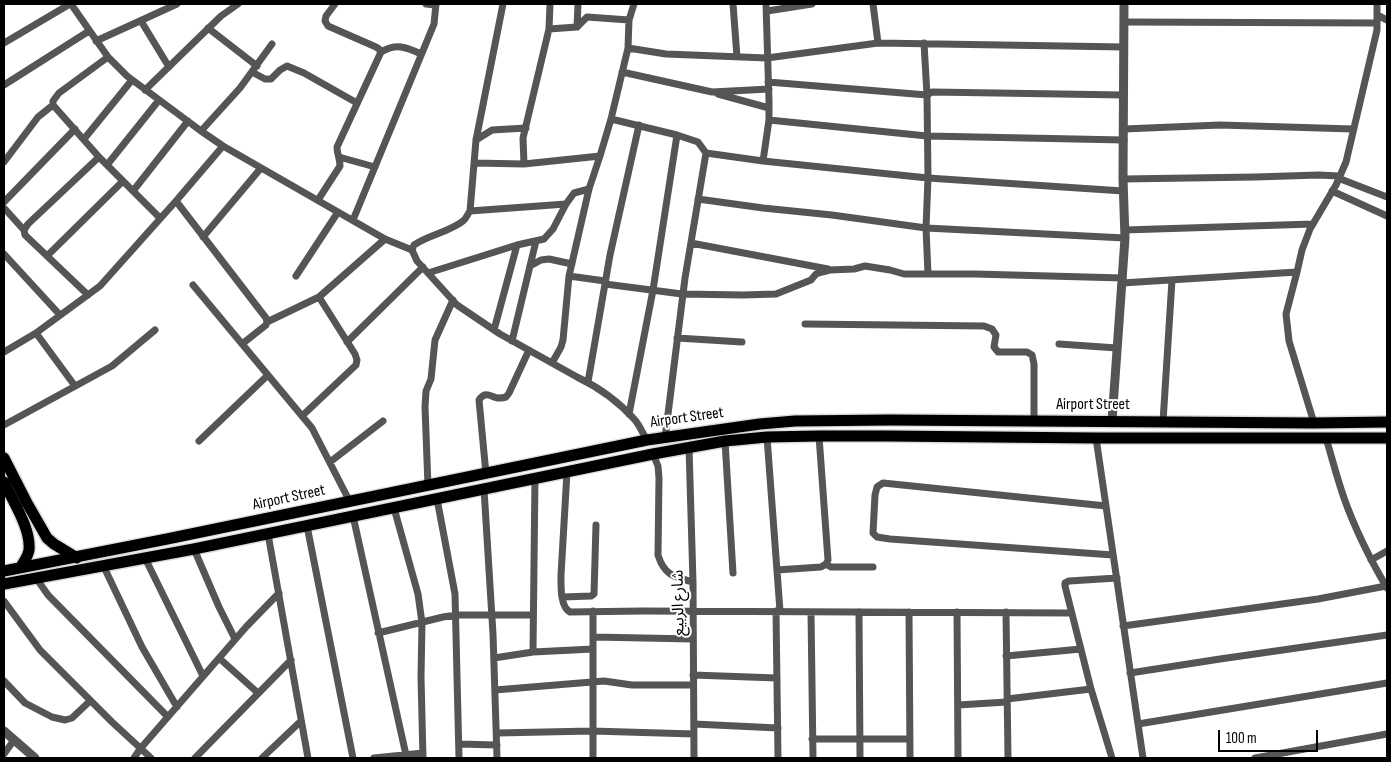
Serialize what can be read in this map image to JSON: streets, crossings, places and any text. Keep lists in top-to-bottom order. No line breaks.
{"streets":{"main road":["Airport Street"],"street":["شارع الربيع"]},"crossings":[["Airport Street","شارع الربيع"]],"scale_bar":"100 m"}
